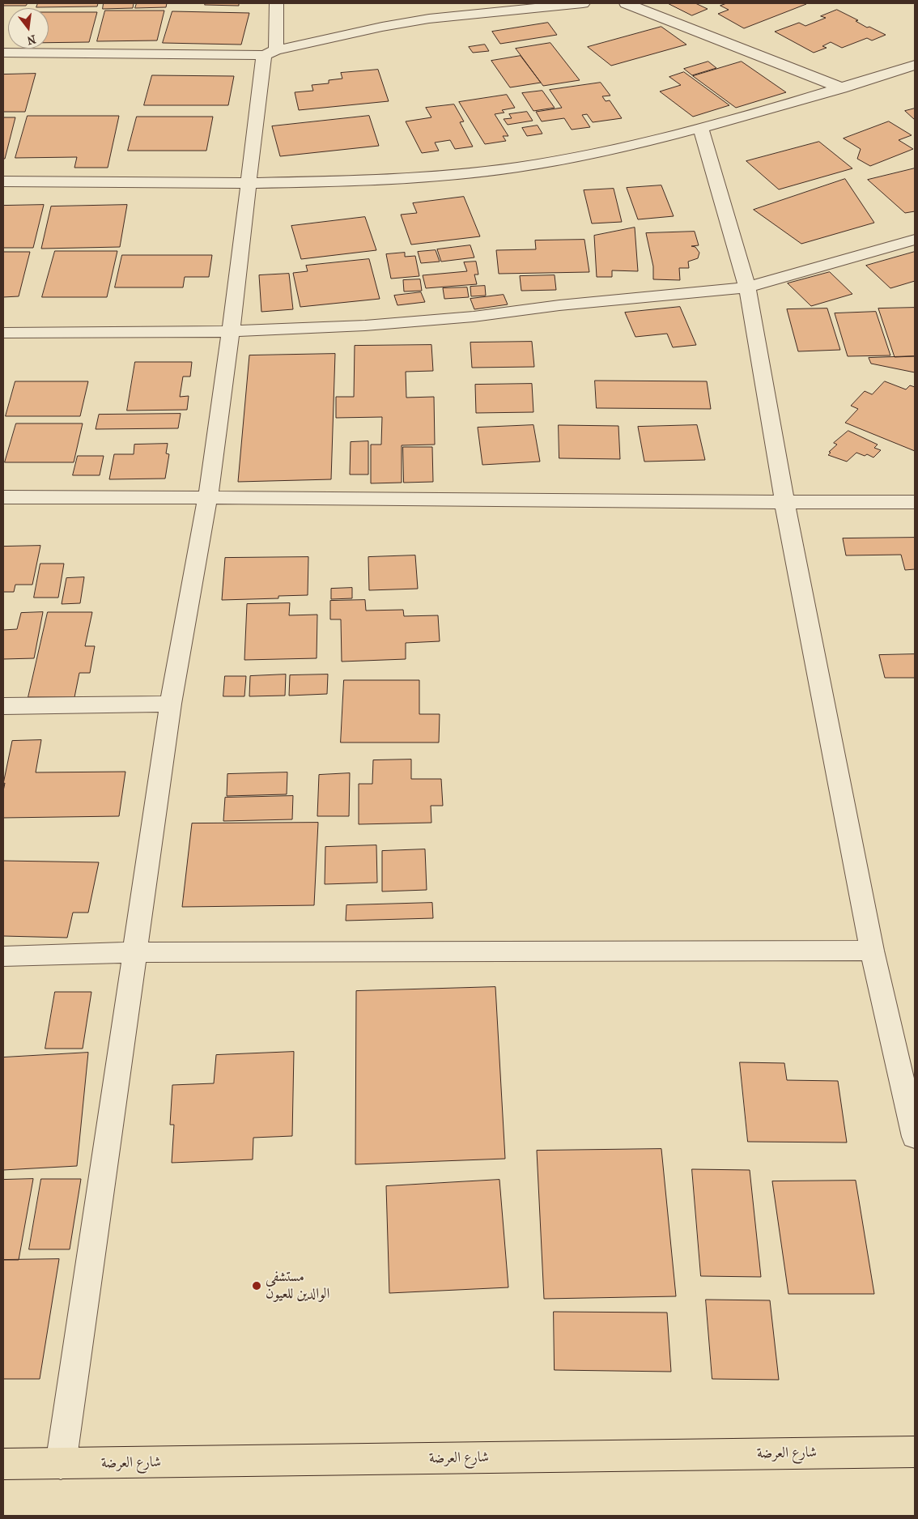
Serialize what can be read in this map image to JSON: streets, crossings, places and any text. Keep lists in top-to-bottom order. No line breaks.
{"streets":{"main road":["شارع العرضة"]},"places":["مستشفى الوالدين للعيون"],"north":"bottom"}
